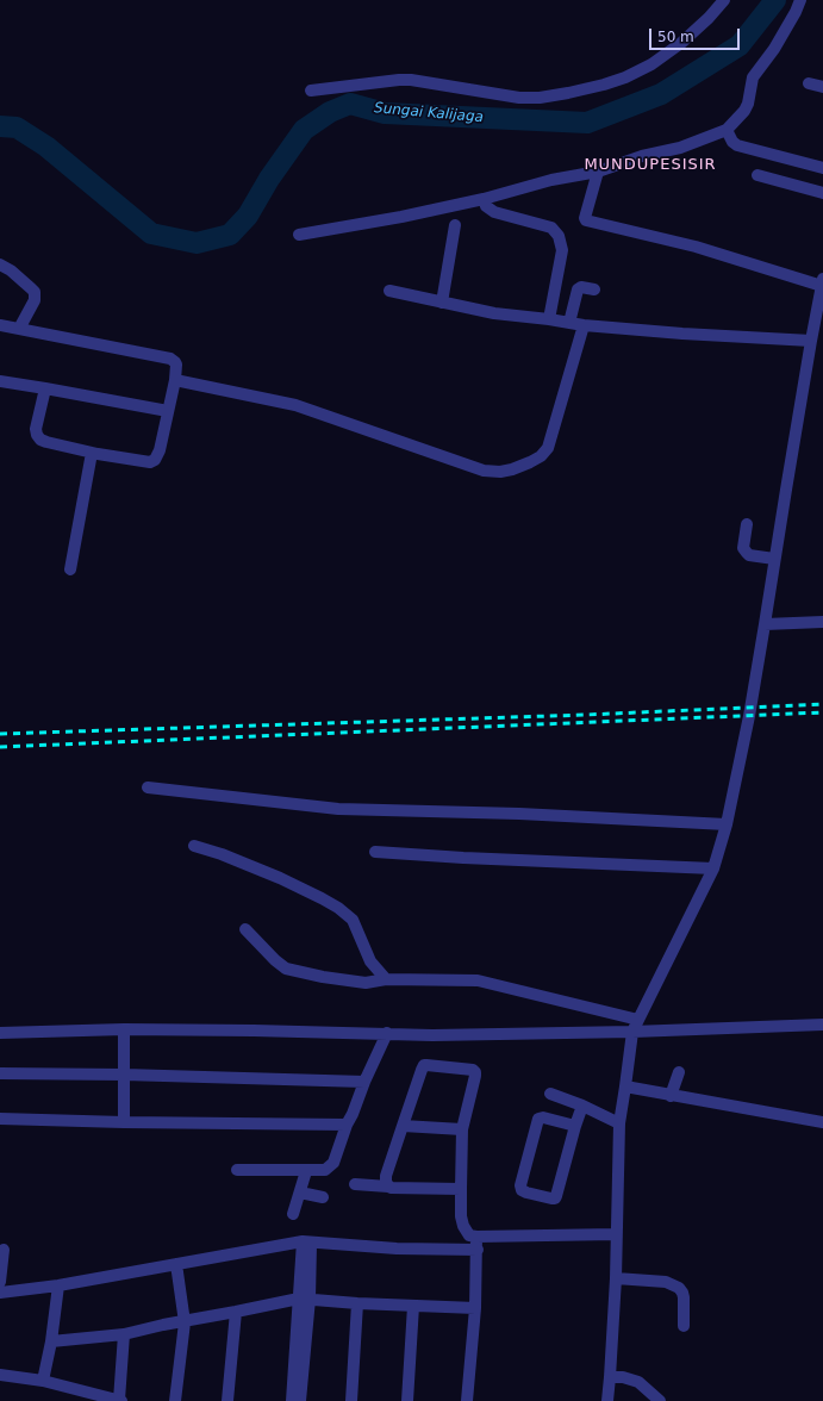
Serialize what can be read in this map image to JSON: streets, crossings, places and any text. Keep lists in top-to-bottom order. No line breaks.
{"districts":["MUNDUPESISIR"],"water":["Sungai Kalijaga"],"scale_bar":"50 m"}
